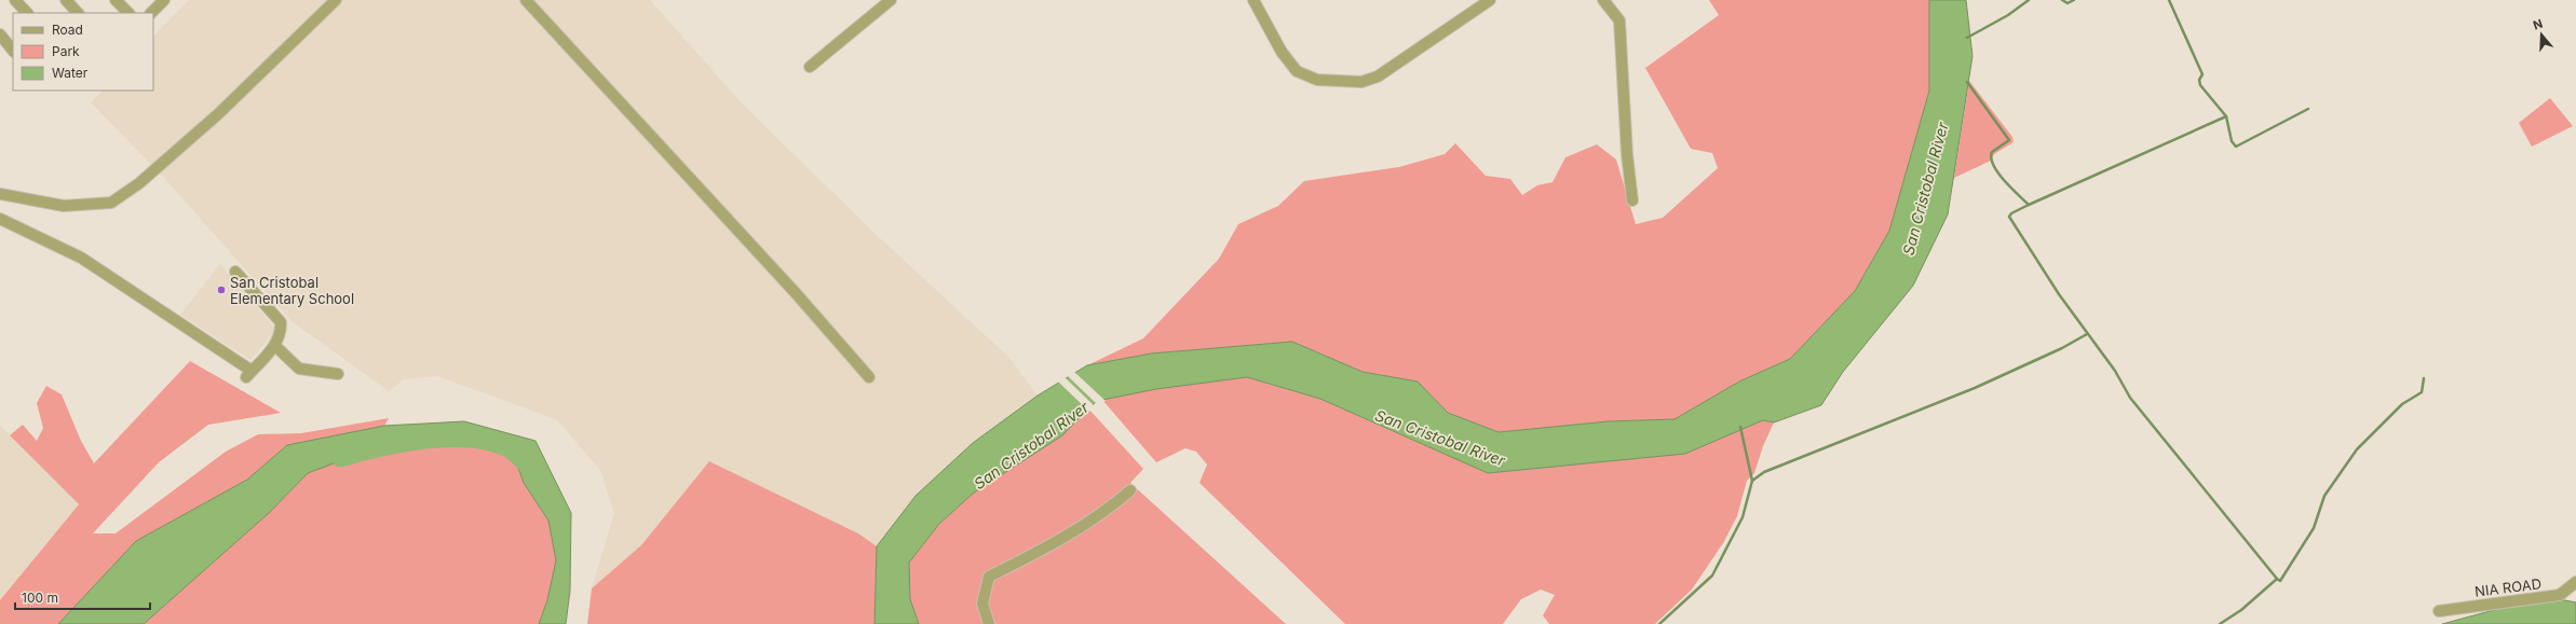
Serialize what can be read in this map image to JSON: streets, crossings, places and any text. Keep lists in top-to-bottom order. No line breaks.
{"streets":{"street":["NIA ROAD"]},"water":["San Cristobal River"],"places":["San Cristobal Elementary School"],"legend":["Road","Park","Water"],"scale_bar":"100 m","north":"top"}
